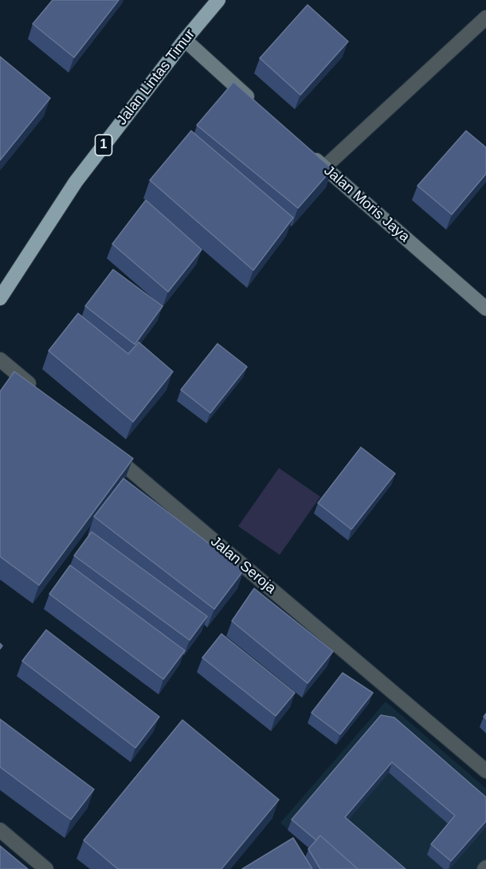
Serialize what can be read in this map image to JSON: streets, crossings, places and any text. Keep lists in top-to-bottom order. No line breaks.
{"streets":{"highway":["Jalan Lintas Timur","1"],"main road":["Jalan Moris Jaya"],"street":["Jalan Seroja"]}}
